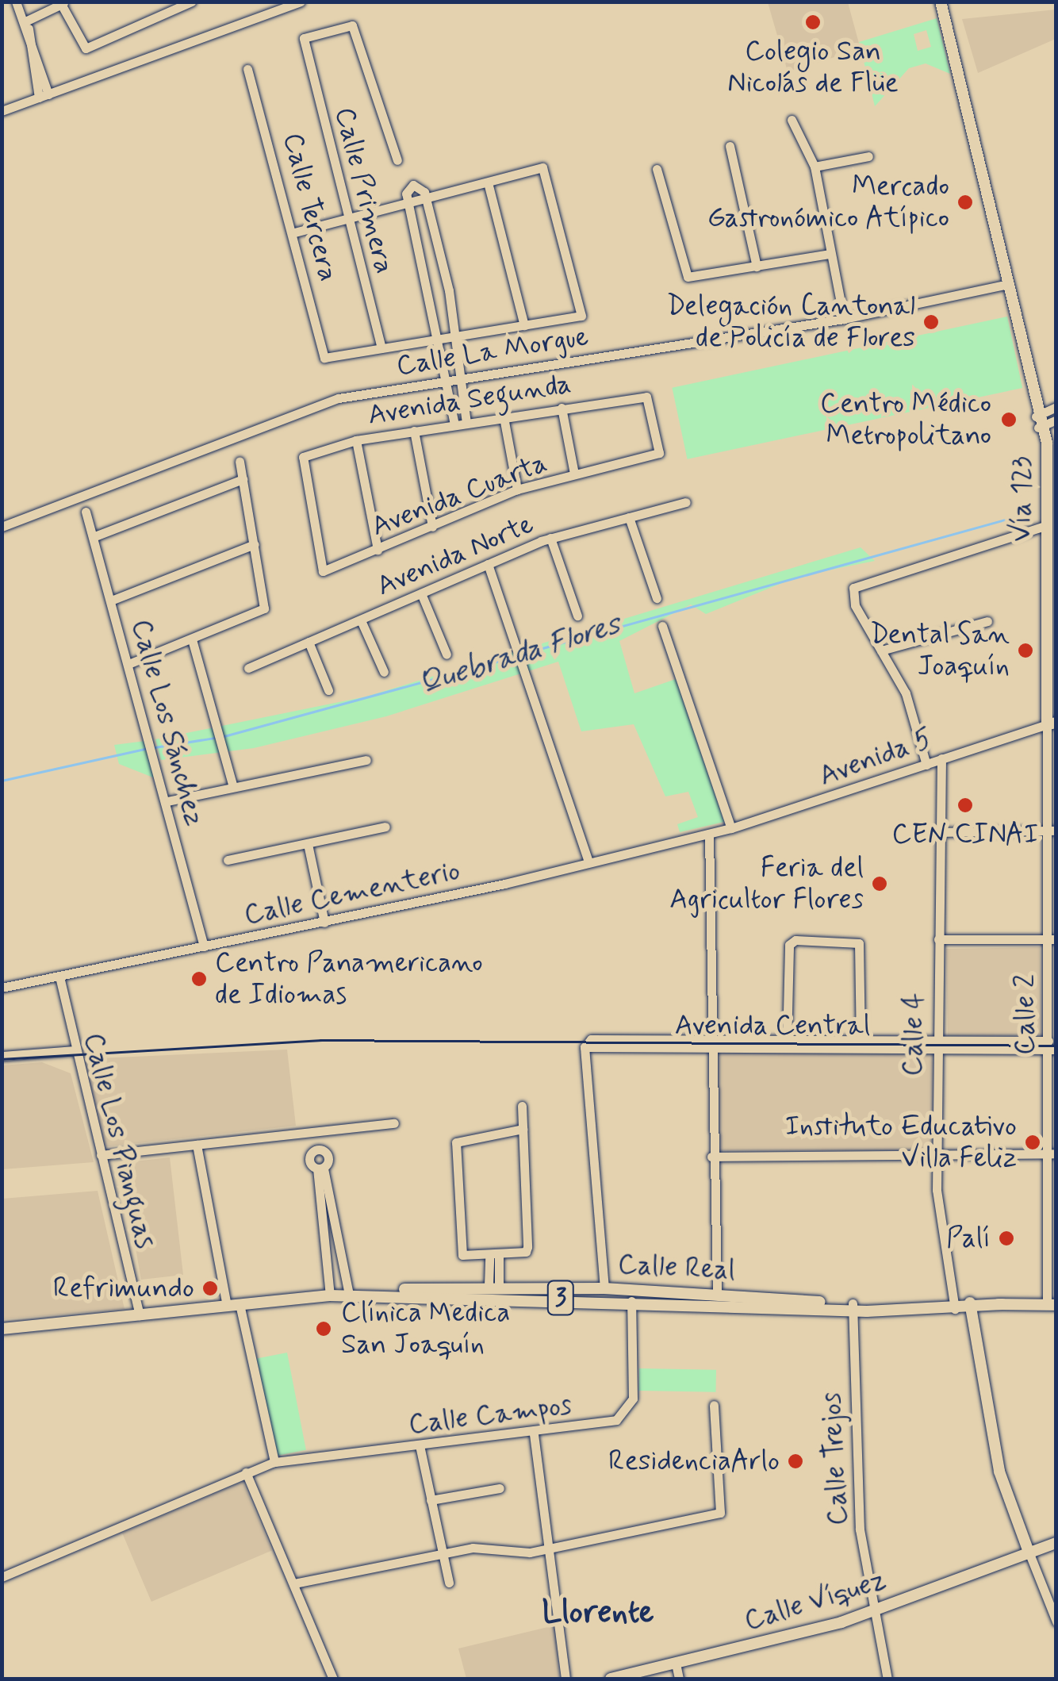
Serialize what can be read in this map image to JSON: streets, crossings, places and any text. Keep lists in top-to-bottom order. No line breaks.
{"streets":{"main road":["Vía 123","Calle Real","3","Calle Víquez"],"street":["Calle Primera","Calle Tercera","Calle La Morgue","Avenida Segunda","Avenida Cuarta","Avenida Norte","Calle Los Sánchez","Avenida 5","Calle Cementerio","Calle 2","Avenida Central","Calle 4","Calle Los Pianguas","Calle Campos","Calle Trejos"]},"crossings":[["Calle Primera","Calle Tercera"],["Calle La Morgue","Vía 123"],["Avenida Segunda","Avenida Cuarta"],["Vía 123","Avenida 5"],["Vía 123","Calle 2"],["Calle Los Sánchez","Calle Cementerio"],["Avenida 5","Calle Cementerio"],["Avenida 5","Calle 2"],["Avenida 5","Calle 4"],["Calle Cementerio","Calle Los Pianguas"],["Calle 2","Avenida Central"],["Calle 2","Calle Real"],["Avenida Central","Calle 4"],["Avenida Central","Calle Real"],["Calle 4","Calle Real"],["Calle Los Pianguas","Calle Real"],["Calle Real","Calle Campos"],["Calle Real","Calle Trejos"],["Calle Trejos","Calle Víquez"]],"districts":["Llorente"],"water":["Quebrada Flores"],"places":["Colegio San Nicolás de Flüe","Mercado Gastronómico Atípico","Delegación Cantonal de Policía de Flores","Centro Médico Metropolitano","Dental San Joaquín","CEN CINAI","Feria del Agricultor Flores","Centro Panamericano de Idiomas","Instituto Educativo Villa Feliz","Palí","Refrimundo","Clínica Medica San Joaquín","ResidenciaArlo"]}
